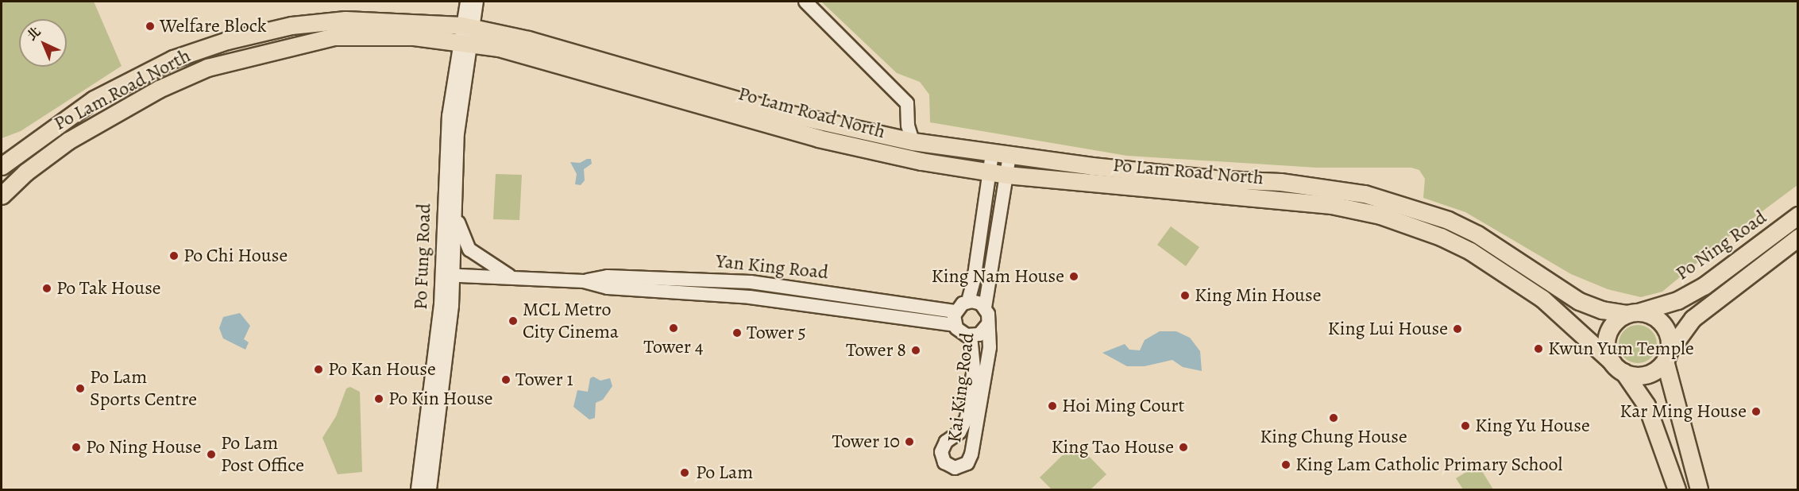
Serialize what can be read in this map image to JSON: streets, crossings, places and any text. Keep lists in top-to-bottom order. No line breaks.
{"streets":{"main road":["Po Lam Road North","Po Ning Road"],"street":["Po Fung Road","Yan King Road","Kai King Road"]},"crossings":[["Po Lam Road North","Po Ning Road"],["Po Lam Road North","Po Fung Road"],["Po Lam Road North","Kai King Road"],["Po Fung Road","Yan King Road"],["Yan King Road","Kai King Road"]],"places":["Welfare Block","Po Chi House","King Nam House","Po Tak House","King Min House","MCL Metro City Cinema","Tower 4","King Lui House","Tower 5","Kwun Yum Temple","Tower 8","Po Kan House","Tower 1","Po Lam Sports Centre","Po Kin House","Hoi Ming Court","Kar Ming House","King Chung House","King Yu House","Tower 10","Po Ning House","King Tao House","Po Lam Post Office","King Lam Catholic Primary School","Po Lam"],"north":"top left"}
